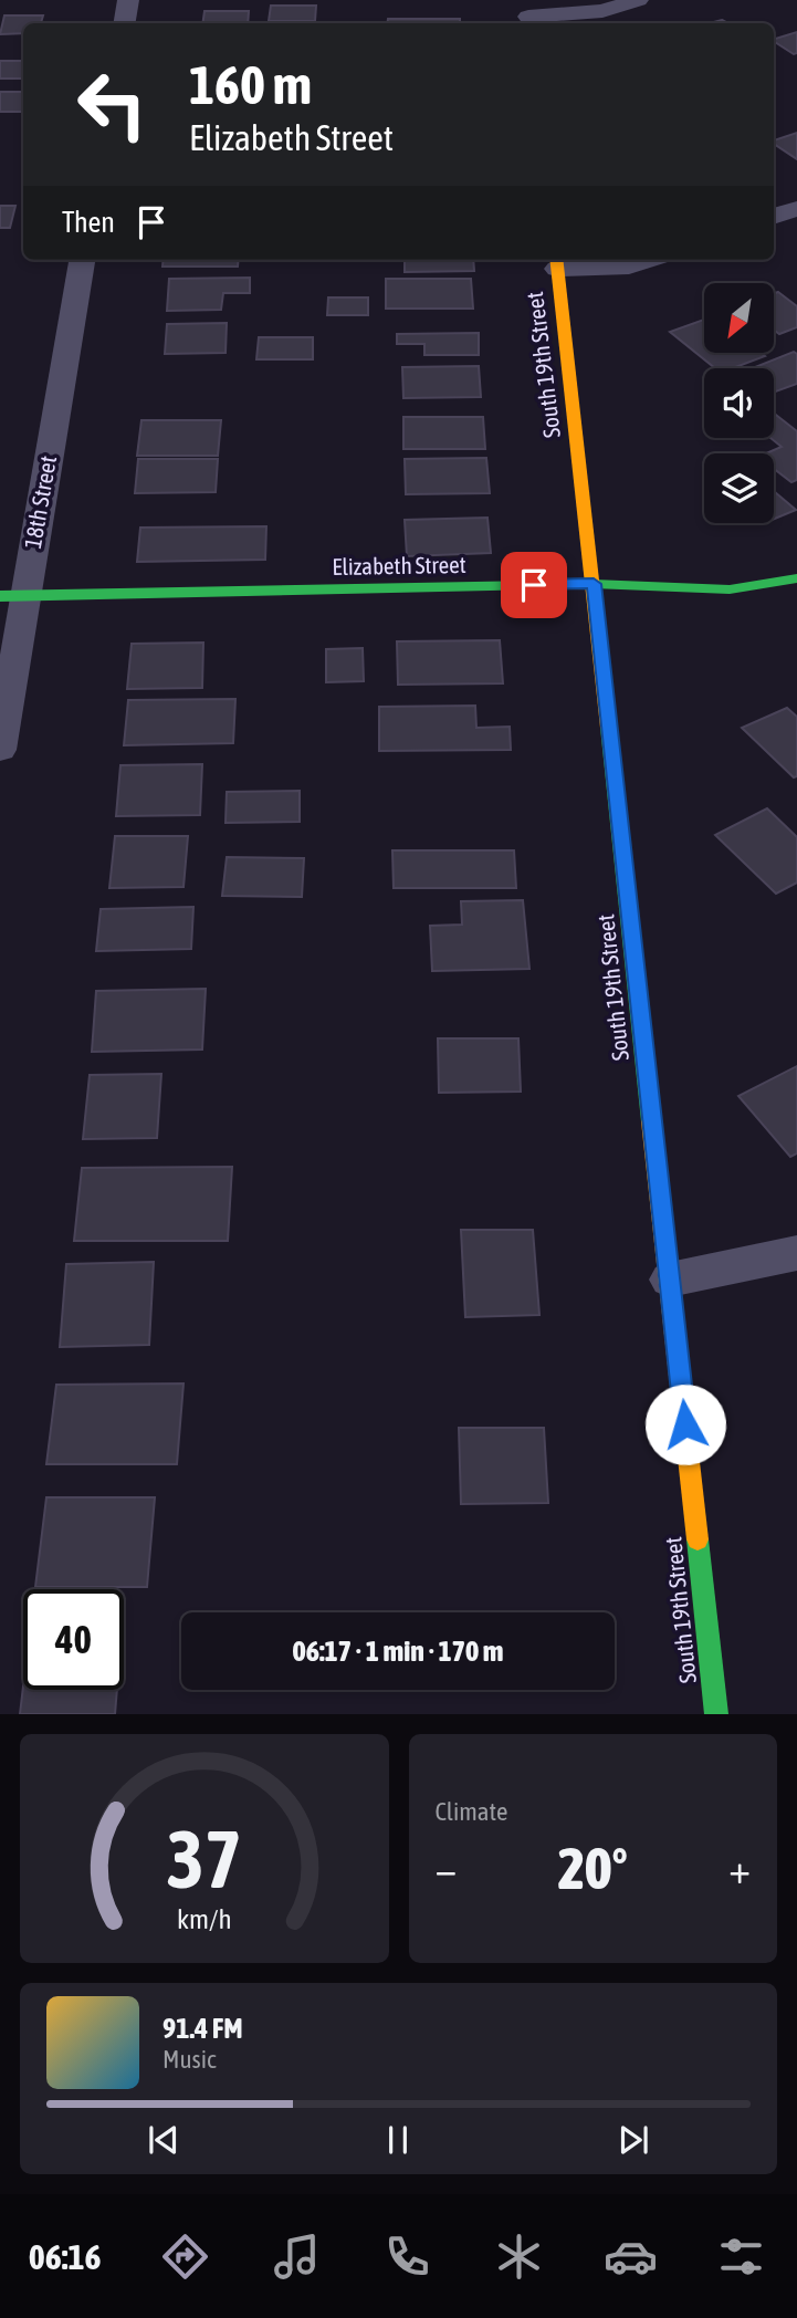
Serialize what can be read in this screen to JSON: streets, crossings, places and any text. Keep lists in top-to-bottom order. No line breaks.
{"streets":{"street":["South 19th Street","18th Street","Elizabeth Street"]},"crossings":[["South 19th Street","Elizabeth Street"],["18th Street","Elizabeth Street"]],"north":"bottom left","page":{"turn":["160 m","Elizabeth Street"],"then":"Then","limit":"40","trip":"06:17 · 1 min · 170 m","tile":"Climate","heat":["−","20°","+"],"song":["91.4 FM","Music"],"tabs":"06:16","gauge":["37","km/h"]}}
